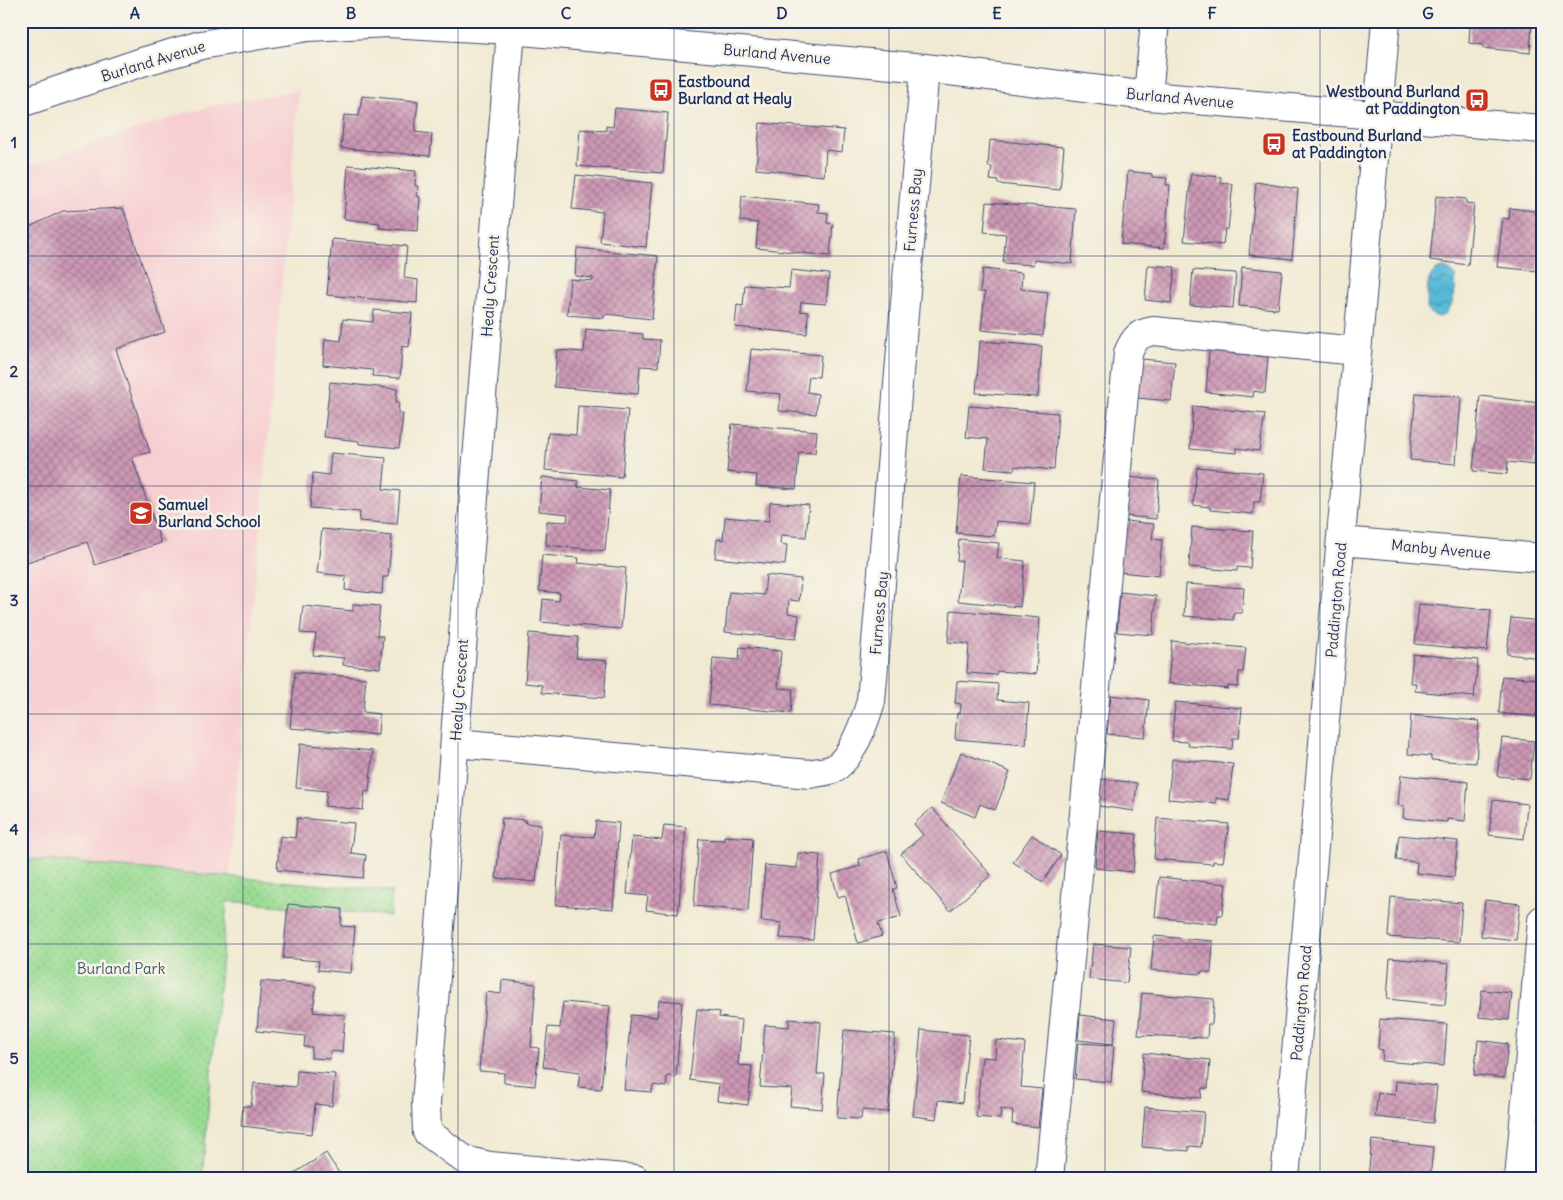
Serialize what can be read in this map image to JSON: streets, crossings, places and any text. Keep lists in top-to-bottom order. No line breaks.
{"streets":{"street":["Burland Avenue","Furness Bay","Healy Crescent","Manby Avenue","Paddington Road"]},"crossings":[["Burland Avenue","Furness Bay"],["Burland Avenue","Healy Crescent"],["Burland Avenue","Paddington Road"],["Furness Bay","Healy Crescent"],["Manby Avenue","Paddington Road"]],"parks":["Burland Park"],"places":{"bus stop":["Eastbound Burland at Healy","Westbound Burland at Paddington","Eastbound Burland at Paddington"],"school or university":["Samuel Burland School"]},"grid":{"columns":["A","B","C","D","E","F","G"],"rows":["1","2","3","4","5"]}}
